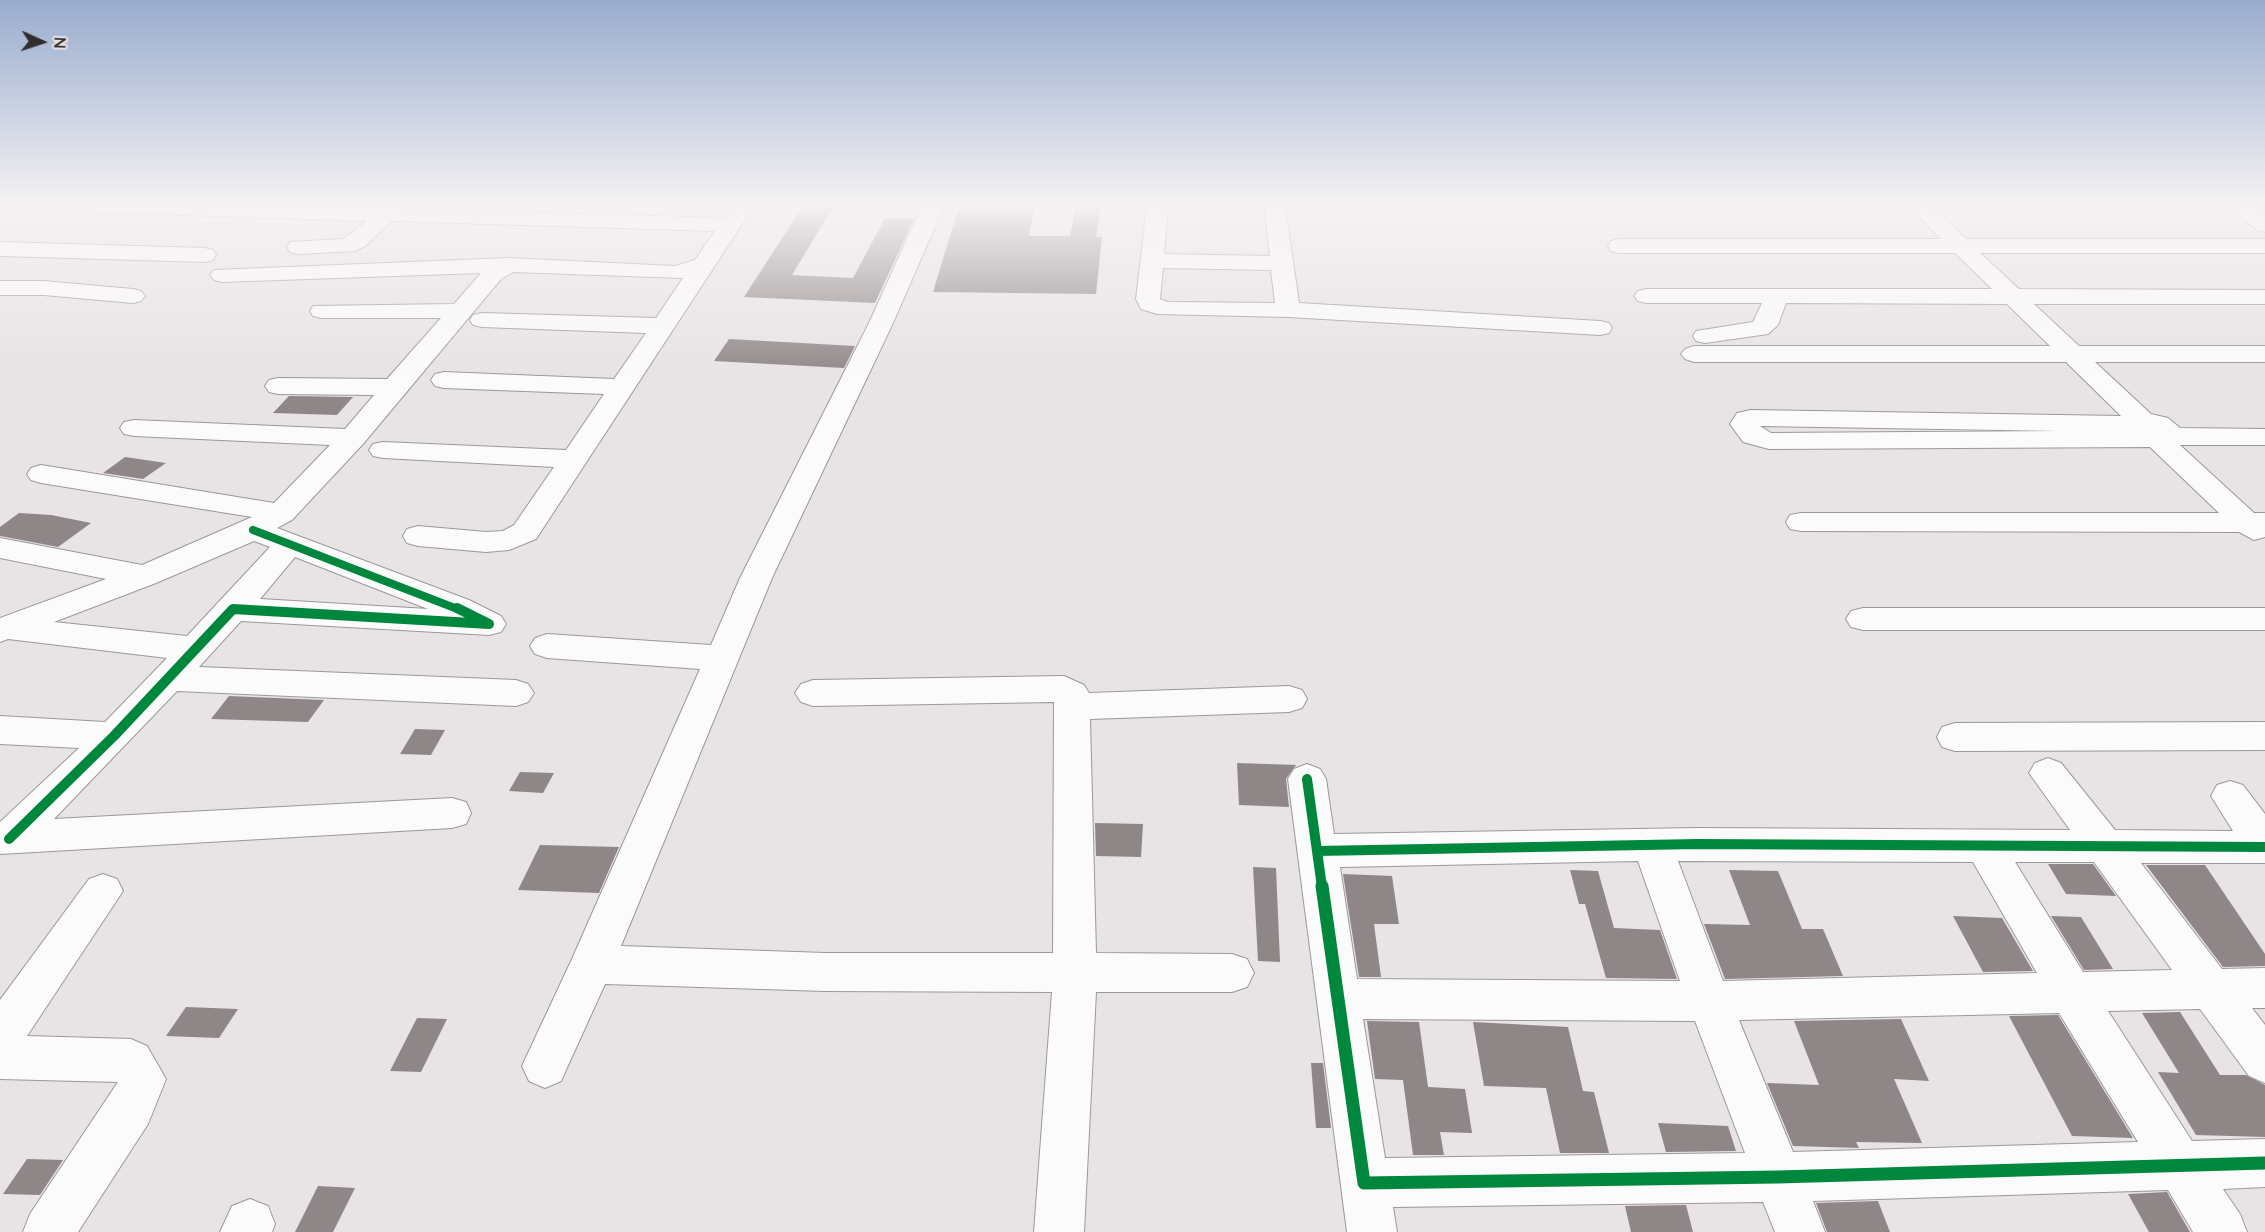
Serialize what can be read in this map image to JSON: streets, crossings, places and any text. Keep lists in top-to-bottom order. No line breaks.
{"north":"right"}
